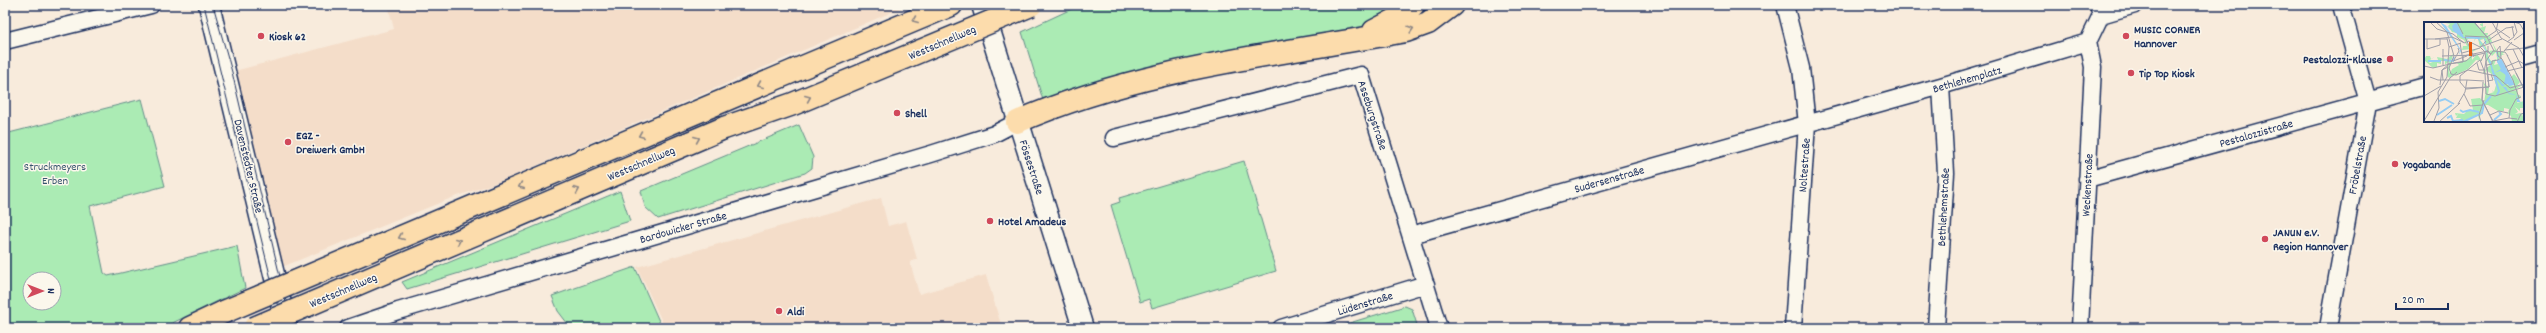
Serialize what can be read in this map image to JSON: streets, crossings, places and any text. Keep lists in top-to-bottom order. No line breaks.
{"streets":{"highway":["Westschnellweg"],"street":["Bethlehemplatz","Asseburgstraße","Pestalozzistraße","Noltestraße","Fröbelstraße","Davenstedter Straße","Fössestraße","Sudersenstraße","Weckenstraße","Bethlehemstraße","Bardowicker Straße","Lüdenstraße"]},"crossings":[["Bethlehemplatz","Noltestraße"],["Bethlehemplatz","Sudersenstraße"],["Bethlehemplatz","Weckenstraße"],["Bethlehemplatz","Bethlehemstraße"],["Asseburgstraße","Sudersenstraße"],["Asseburgstraße","Lüdenstraße"],["Pestalozzistraße","Fröbelstraße"],["Pestalozzistraße","Weckenstraße"],["Noltestraße","Sudersenstraße"],["Fössestraße","Bardowicker Straße"]],"parks":["Struckmeyers Erben"],"places":["Kiosk 62","MUSIC CORNER Hannover","Pestalozzi-Klause","Tip Top Kiosk","Shell","EGZ - Dreiwerk GmbH","Yogabande","Hotel Amadeus","JANUN e.V. Region Hannover","Aldi"],"scale_bar":"20 m","north":"right"}
